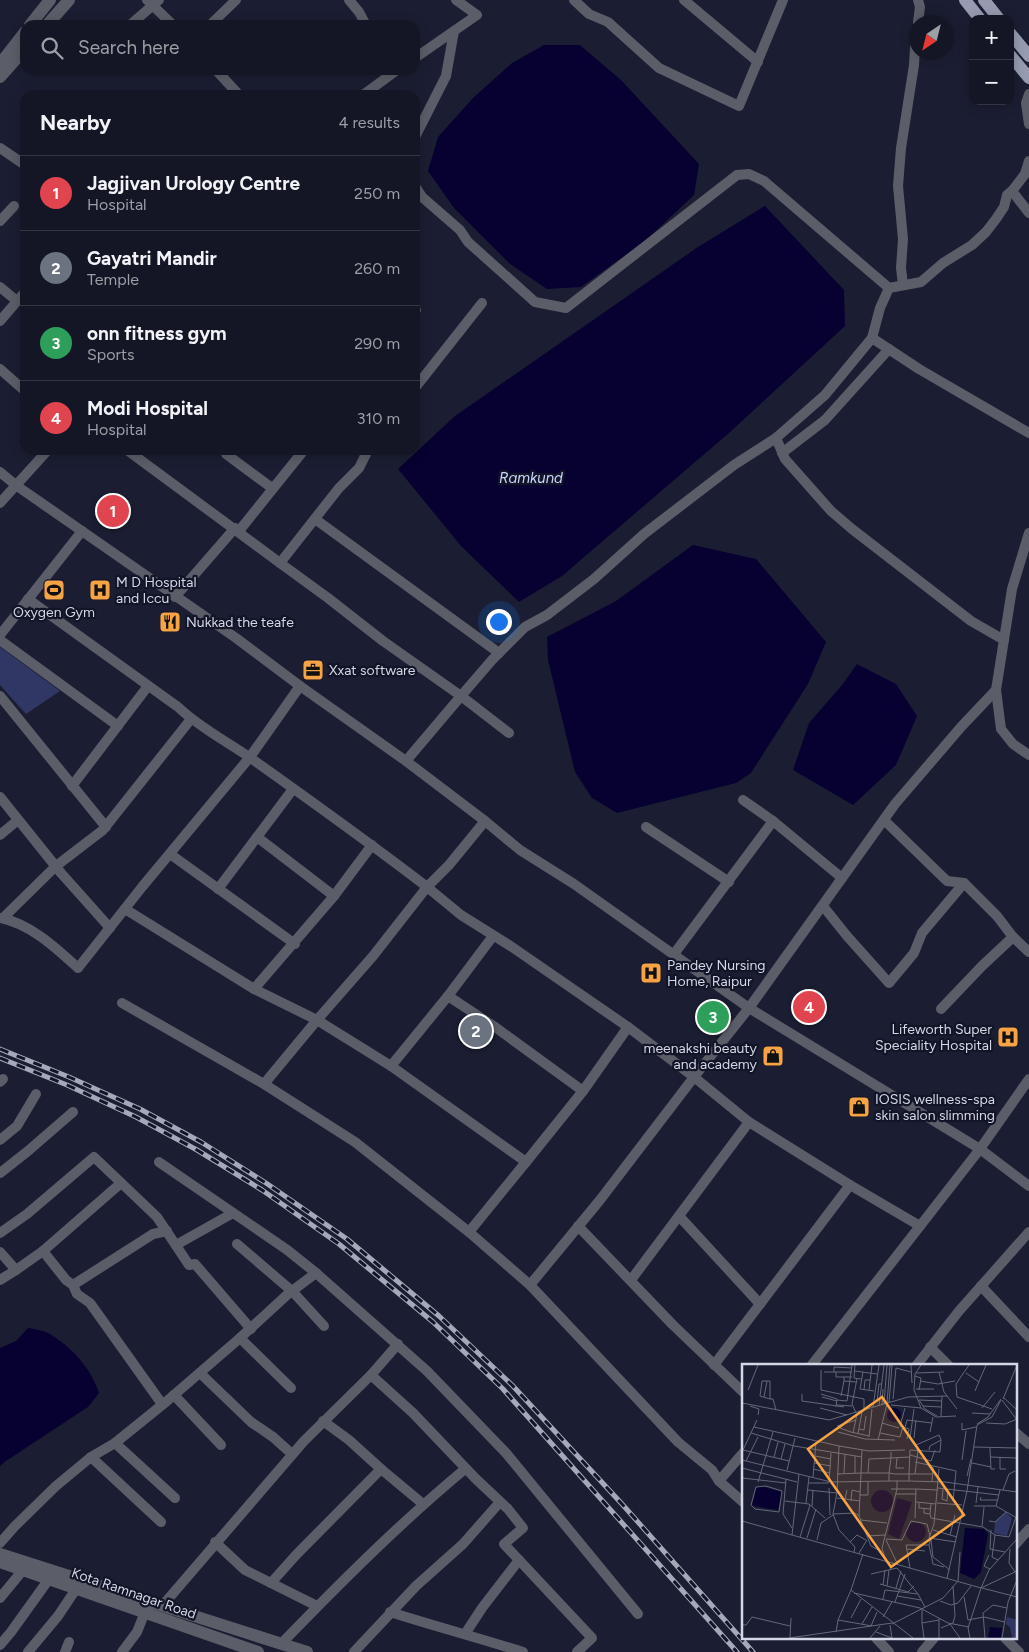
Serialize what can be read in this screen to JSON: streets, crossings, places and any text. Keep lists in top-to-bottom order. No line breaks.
{"streets":{"street":["Kota Ramnagar Road"]},"water":["Ramkund"],"places":{"sports":["Oxygen Gym"],"hospital":["M D Hospital and Iccu","Pandey Nursing Home, Raipur","Lifeworth Super Speciality Hospital"],"restaurant":["Nukkad the teafe"],"office":["Xxat software"],"shop":["meenakshi beauty and academy","IOSIS wellness-spa skin salon slimming"]},"north":"bottom left","page":{"map_buttons":["+","−"],"search":"Search here","heading":["Nearby","4 results"],"list":[{"mark":"1","name":"Jagjivan Urology Centre","note":"Hospital","value":"250 m"},{"mark":"2","name":"Gayatri Mandir","note":"Temple","value":"260 m"},{"mark":"3","name":"onn fitness gym","note":"Sports","value":"290 m"},{"mark":"4","name":"Modi Hospital","note":"Hospital","value":"310 m"}],"pins":["1","4","3","2"]}}
